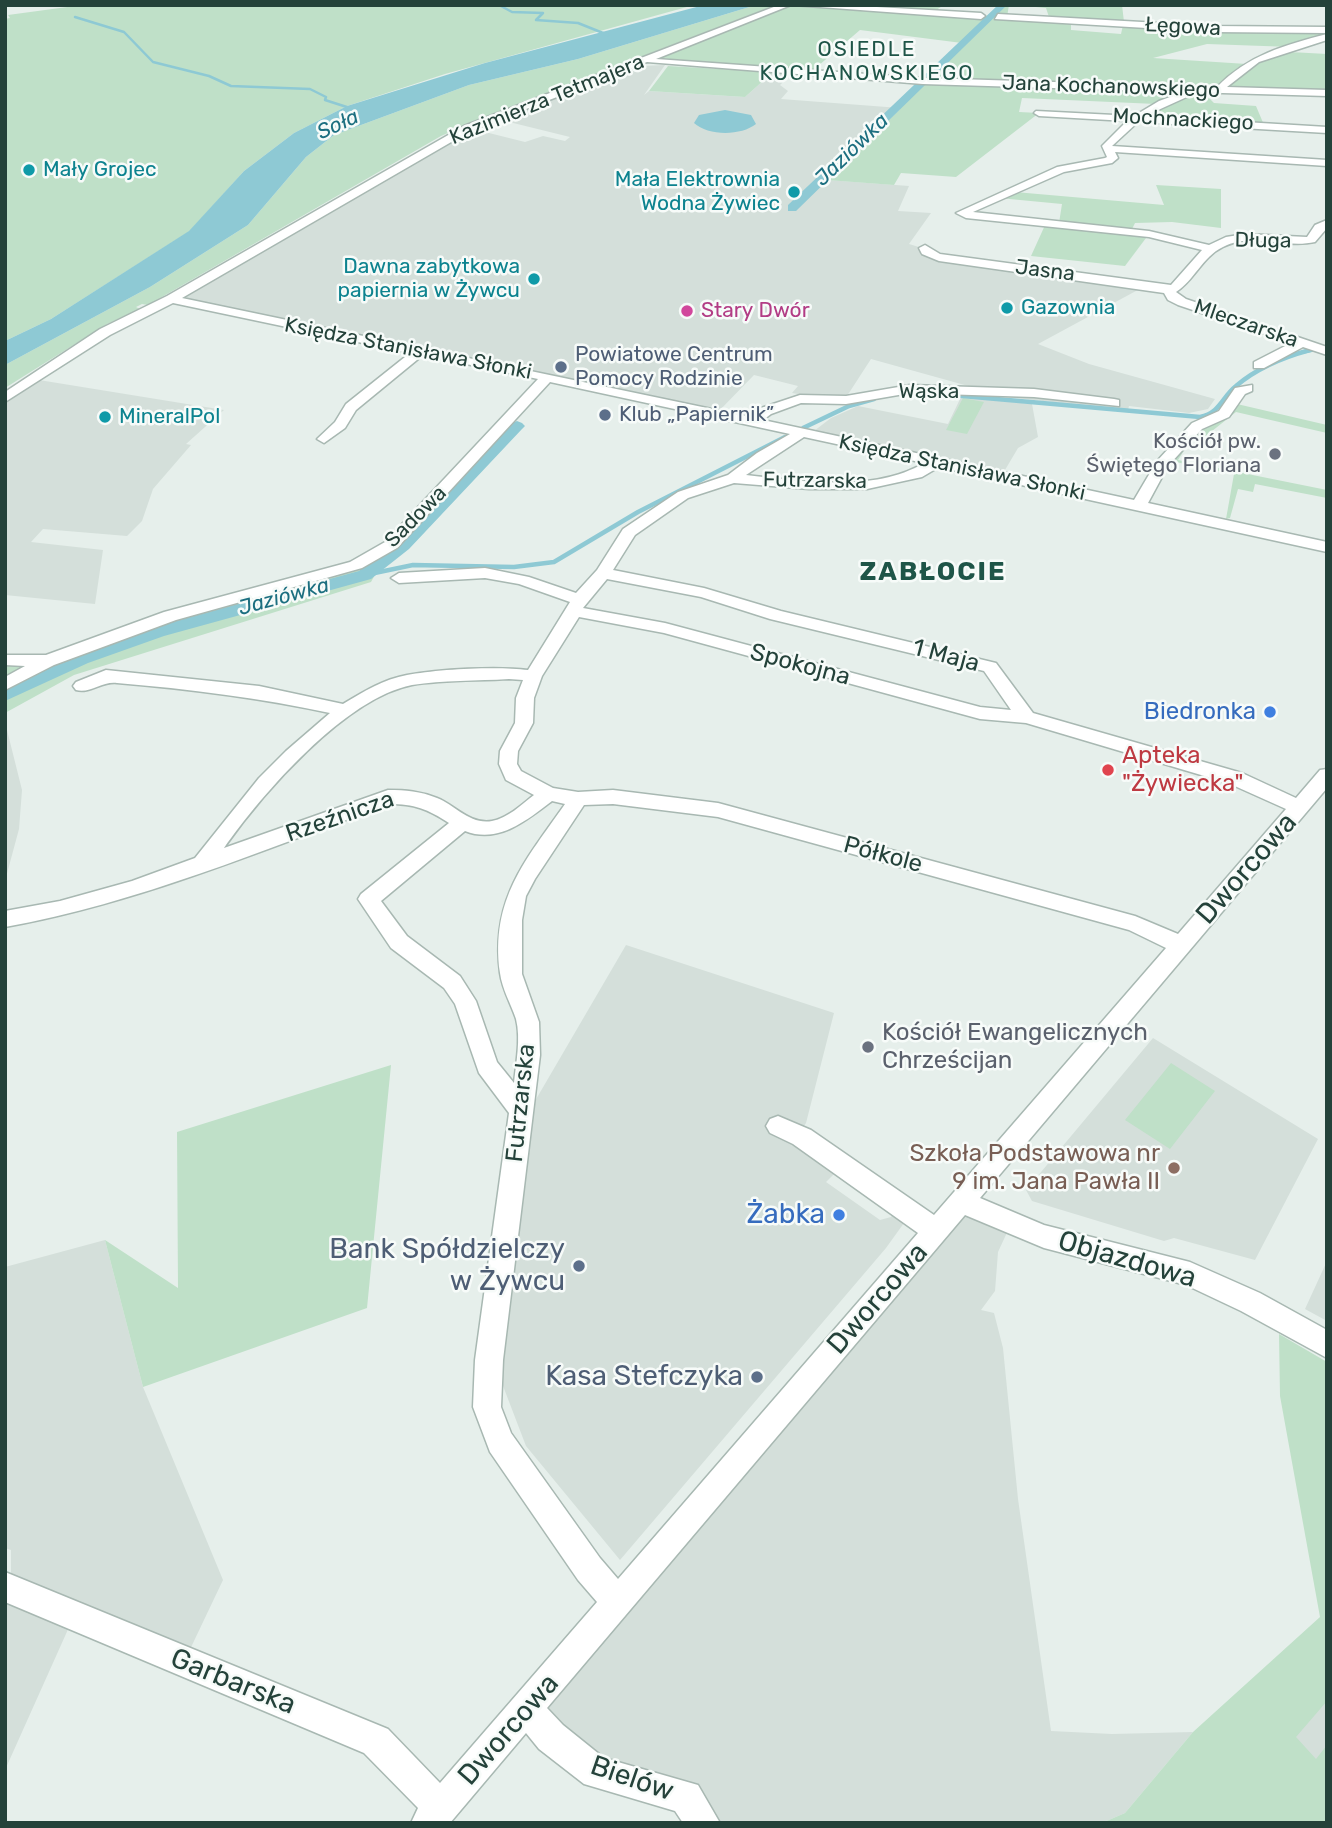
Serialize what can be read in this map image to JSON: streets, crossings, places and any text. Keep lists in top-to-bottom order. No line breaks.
{"streets":{"street":["Łęgowa","Jana Kochanowskiego","Kazimierza Tetmajera","Mochnackiego","Długa","Jasna","Mleczarska","Księdza Stanisława Słonki","Wąska","Futrzarska","Sadowa","1 Maja","Spokojna","Rzeźnicza","Półkole","Dworcowa","Objazdowa","Garbarska","Bielów"]},"crossings":[["Łęgowa","Jana Kochanowskiego"],["Jana Kochanowskiego","Kazimierza Tetmajera"],["Kazimierza Tetmajera","Księdza Stanisława Słonki"],["Długa","Jasna"],["Długa","Mleczarska"],["Jasna","Mleczarska"],["Księdza Stanisława Słonki","Wąska"],["Księdza Stanisława Słonki","Futrzarska"],["Księdza Stanisława Słonki","Sadowa"],["Futrzarska","1 Maja"],["Futrzarska","Spokojna"],["Futrzarska","Rzeźnicza"],["Futrzarska","Półkole"],["Futrzarska","Dworcowa"],["1 Maja","Spokojna"],["Półkole","Dworcowa"],["Dworcowa","Objazdowa"],["Dworcowa","Garbarska"],["Dworcowa","Bielów"]],"districts":["OSIEDLE KOCHANOWSKIEGO","ZABŁOCIE"],"water":["Soła","Jaziówka"],"places":["Mały Grojec","Mała Elektrownia Wodna Żywiec","Dawna zabytkowa papiernia w Żywcu","Gazownia","Stary Dwór","Powiatowe Centrum Pomocy Rodzinie","Klub „Papiernik”","MineralPol","Kościół pw. Świętego Floriana","Biedronka","Apteka \"Żywiecka\"","Kościół Ewangelicznych Chrześcijan","Szkoła Podstawowa nr 9 im. Jana Pawła II","Żabka","Bank Spółdzielczy w Żywcu","Kasa Stefczyka"]}
